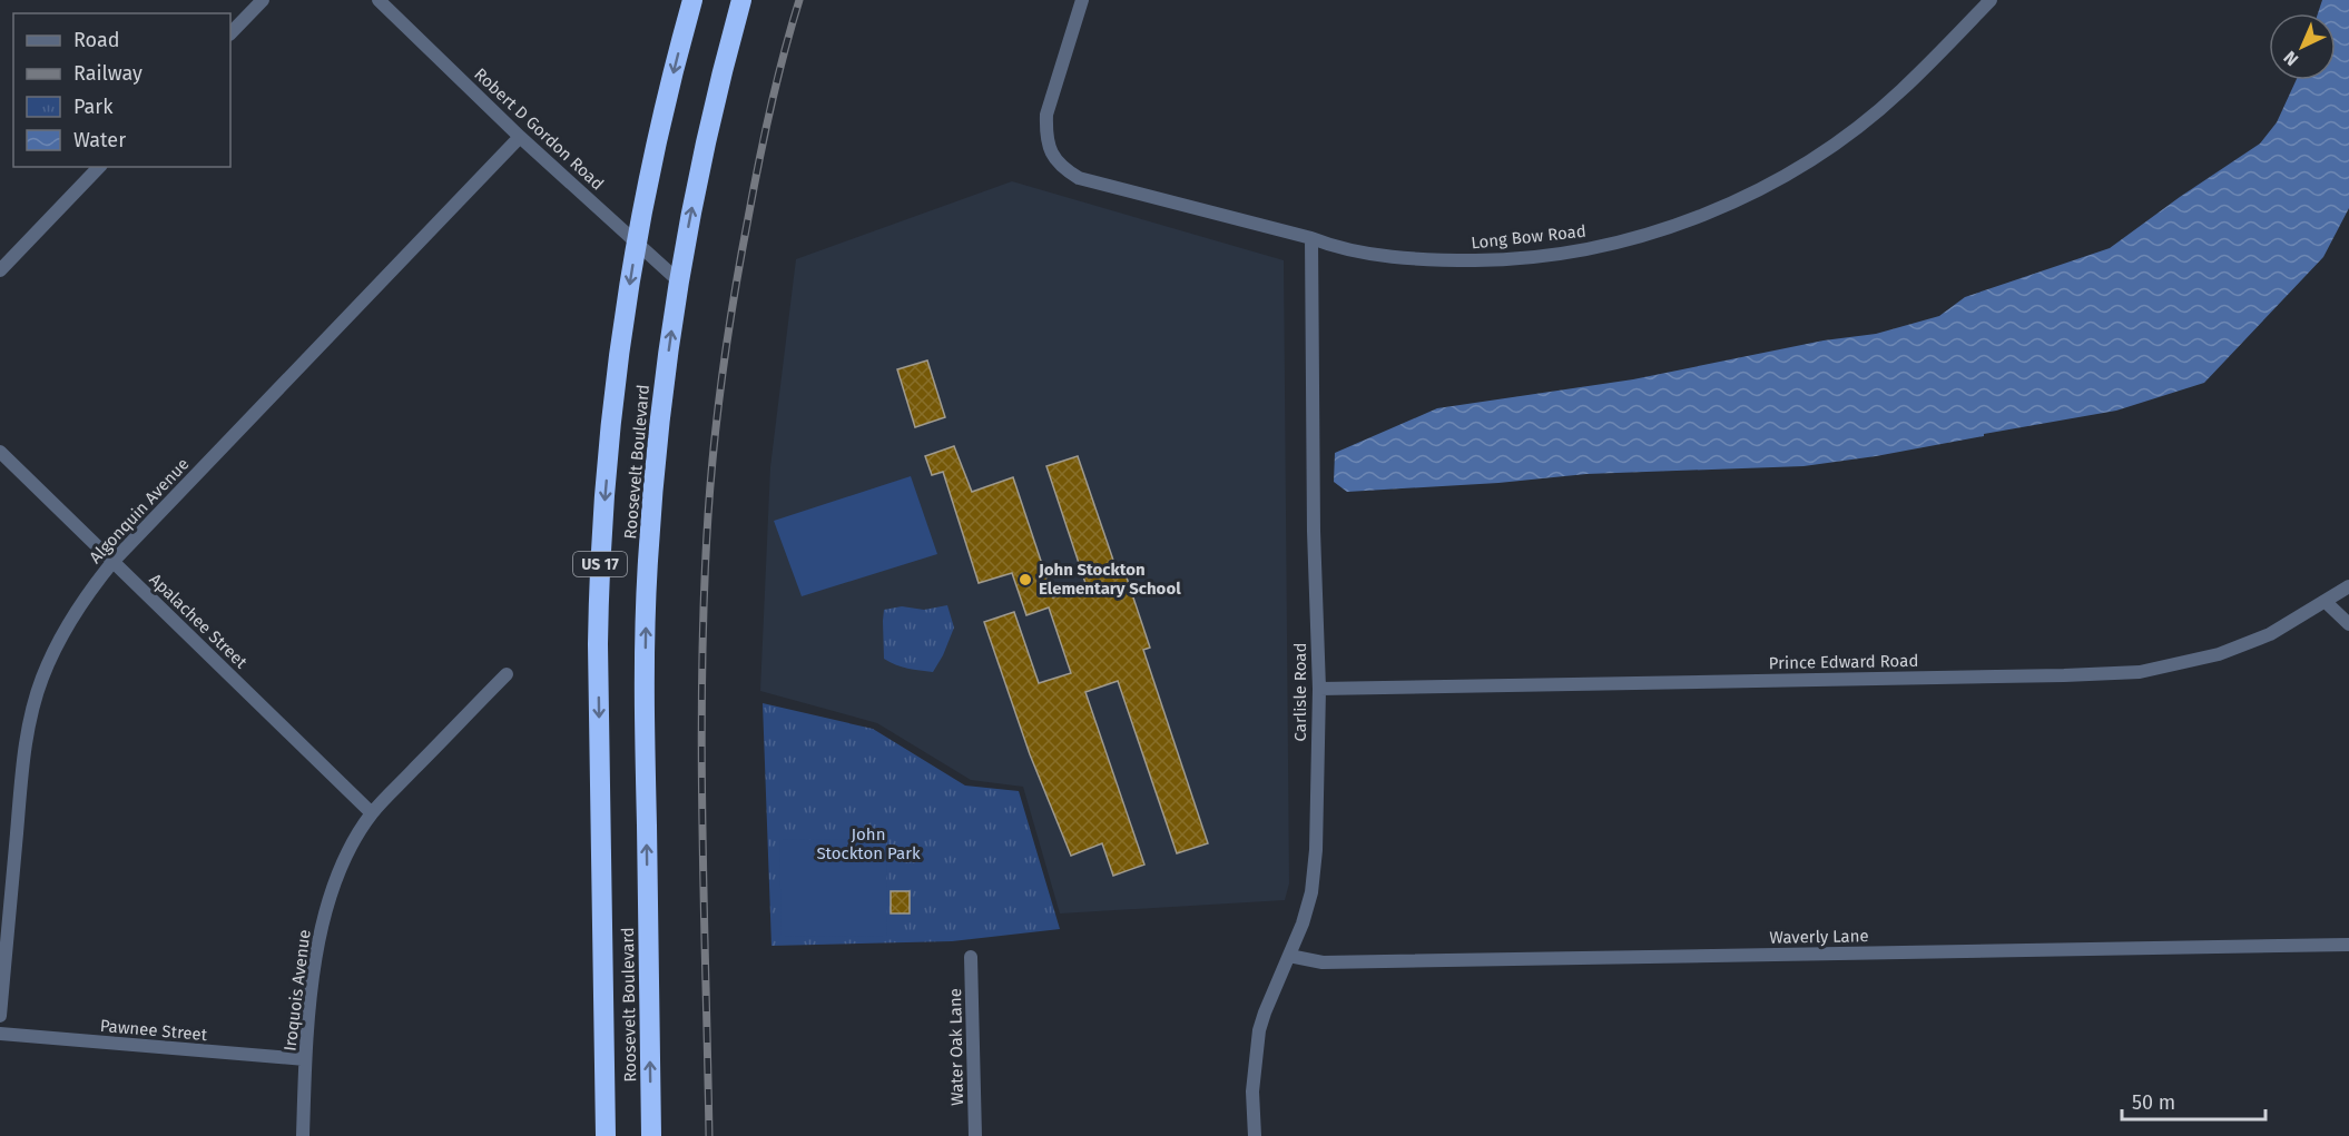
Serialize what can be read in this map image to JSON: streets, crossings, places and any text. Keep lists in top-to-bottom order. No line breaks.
{"streets":{"highway":["Roosevelt Boulevard","US 17"],"street":["Robert D Gordon Road","Long Bow Road","Algonquin Avenue","Apalachee Street","Prince Edward Road","Carlisle Road","Waverly Lane","Iroquois Avenue","Pawnee Street","Water Oak Lane"]},"crossings":[["Robert D Gordon Road","Roosevelt Boulevard"],["Robert D Gordon Road","Algonquin Avenue"],["Long Bow Road","Carlisle Road"],["Algonquin Avenue","Apalachee Street"],["Apalachee Street","Iroquois Avenue"],["Prince Edward Road","Carlisle Road"],["Carlisle Road","Waverly Lane"],["Iroquois Avenue","Pawnee Street"]],"parks":["John Stockton Park"],"places":["John Stockton Elementary School"],"legend":["Road","Railway","Park","Water"],"scale_bar":"50 m","north":"bottom left"}
